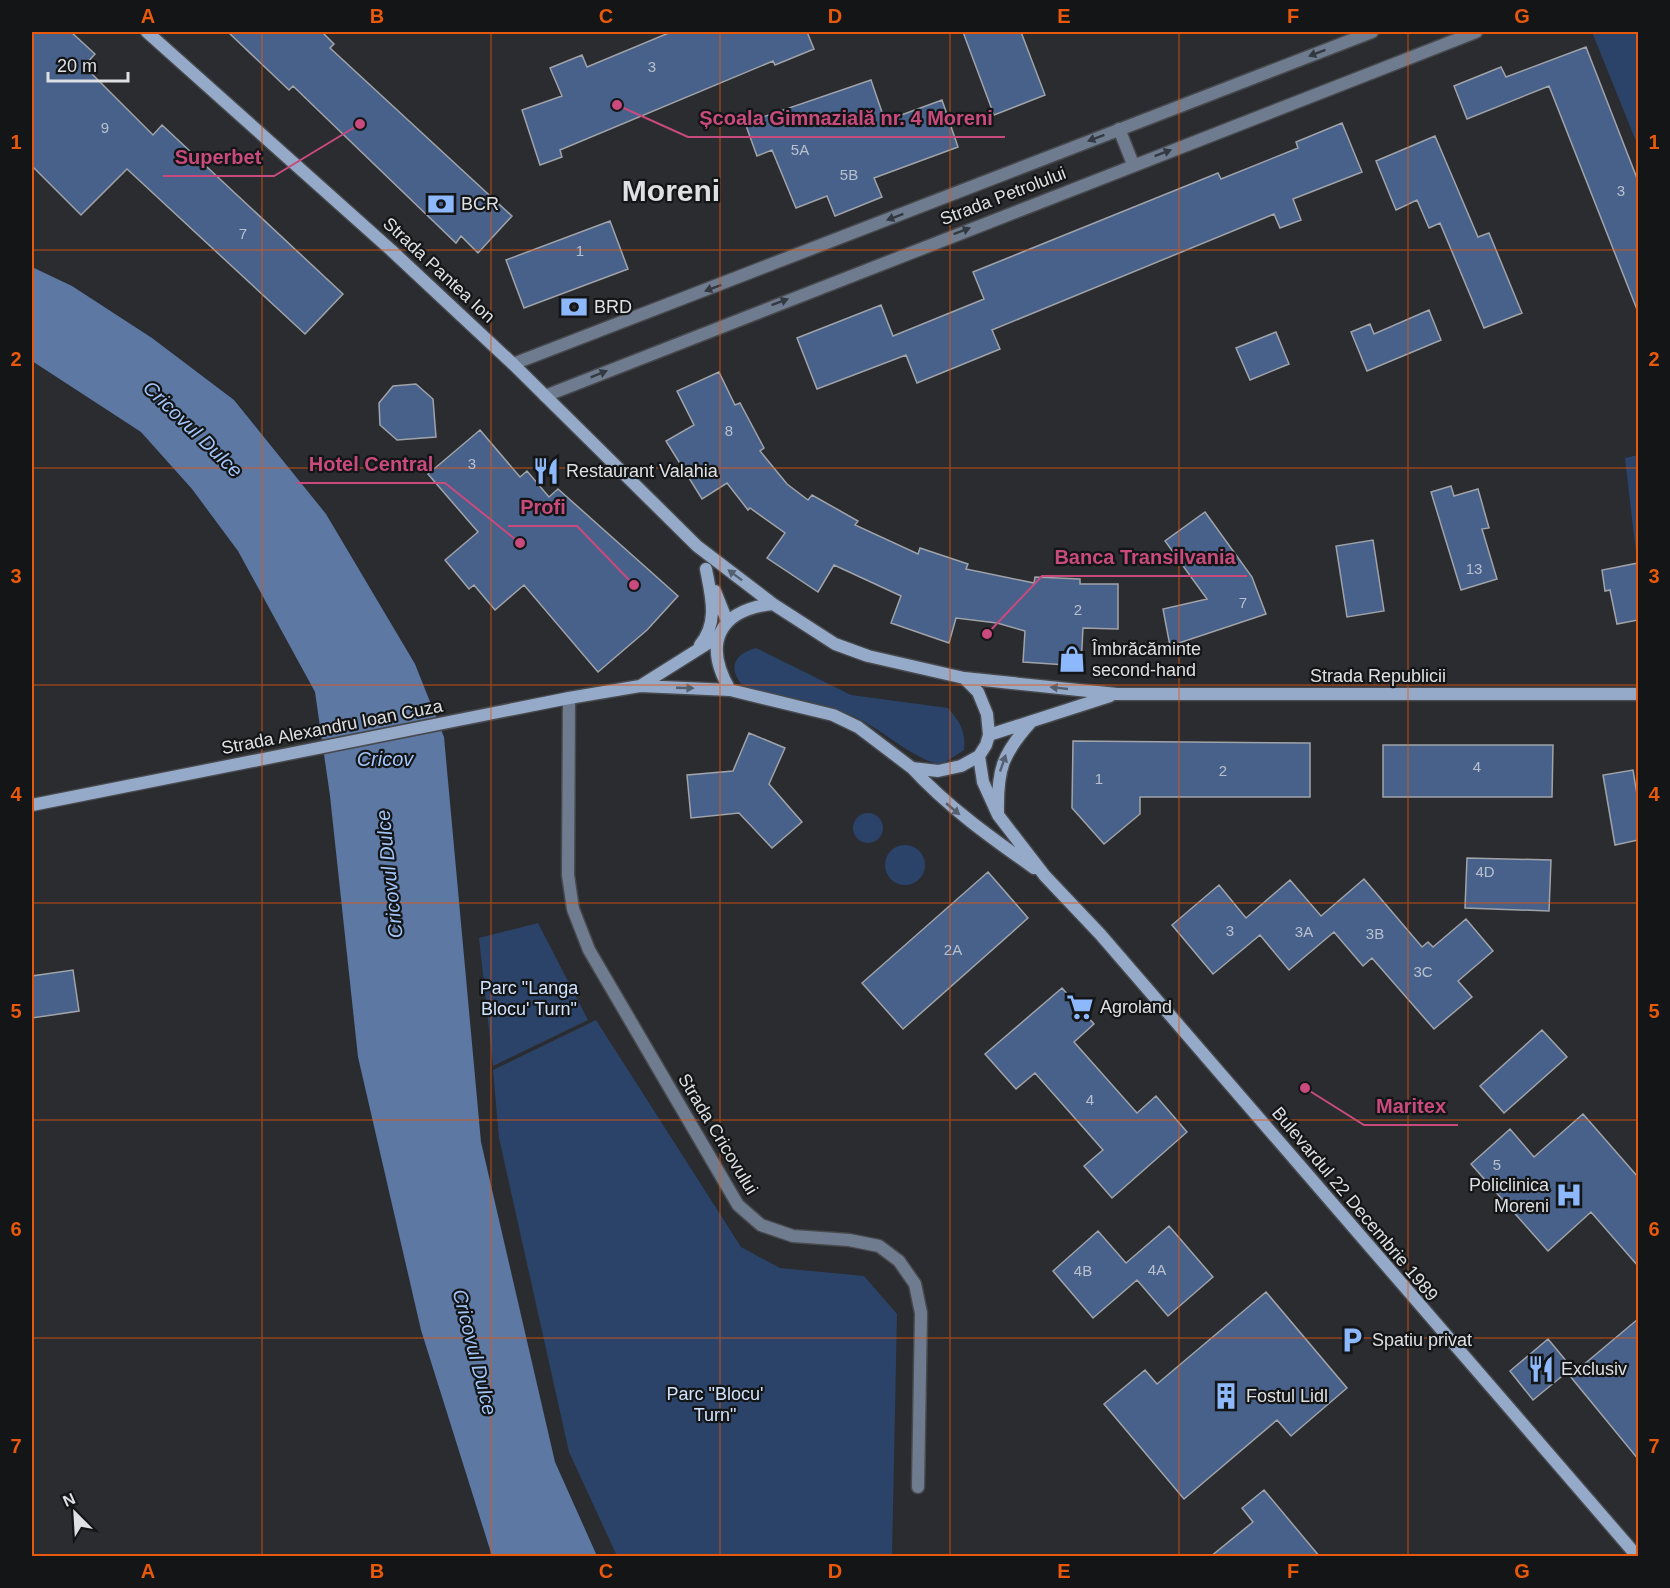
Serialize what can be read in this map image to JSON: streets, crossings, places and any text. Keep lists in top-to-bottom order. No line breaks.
{"streets":{"main road":["Strada Pantea Ion","Strada Republicii","Strada Alexandru Ioan Cuza","Bulevardul 22 Decembrie 1989"],"street":["Strada Petrolului","Strada Cricovului"]},"crossings":[["Strada Petrolului","Strada Pantea Ion"],["Strada Pantea Ion","Strada Republicii"],["Strada Alexandru Ioan Cuza","Strada Cricovului"],["Strada Alexandru Ioan Cuza","Bulevardul 22 Decembrie 1989"]],"districts":["Moreni"],"water":["Cricovul Dulce","Cricov"],"parks":["Parc \"Langa Blocu' Turn\"","Parc \"Blocu' Turn\""],"places":{"other":["Școala Gimnazială nr. 4 Moreni","Superbet","Hotel Central","Profi","Banca Transilvania","Maritex"],"bank":["BCR","BRD"],"restaurant":["Restaurant Valahia","Exclusiv"],"shop":["Îmbrăcăminte second-hand"],"supermarket":["Agroland"],"hospital":["Policlinica Moreni"],"parking":["Spatiu privat"],"building":["Fostul Lidl"]},"house_numbers":["3","9","5A","5B","3","7","1","8","3","13","7","2","4","2","1","4D","3","3A","3B","2A","3C","4","5","4A","4B"],"scale_bar":"20 m","north":"top left","grid":{"columns":["A","B","C","D","E","F","G"],"rows":["1","2","3","4","5","6","7"]}}
